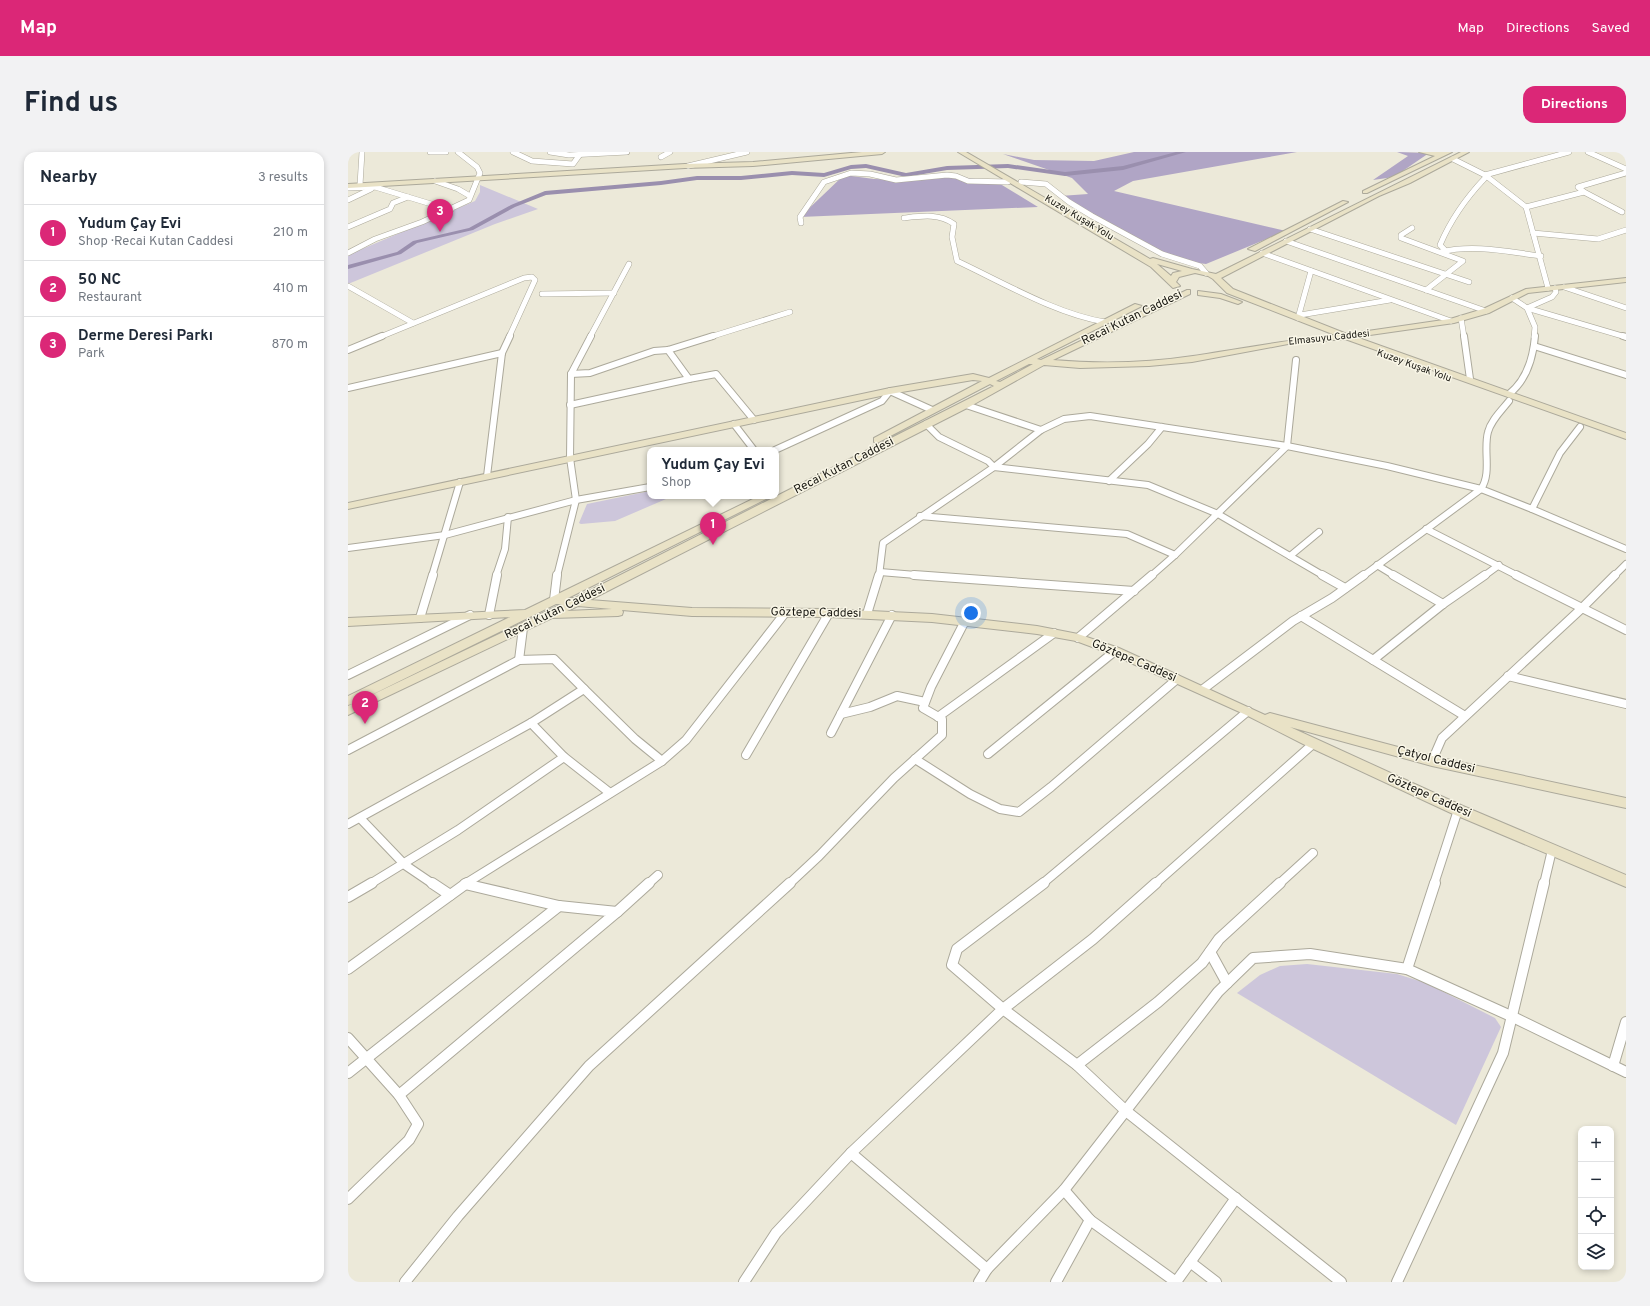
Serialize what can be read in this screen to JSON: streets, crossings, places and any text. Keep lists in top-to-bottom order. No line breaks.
{"streets":{"main road":["Kuzey Kuşak Yolu","Recai Kutan Caddesi","Elmasuyu Caddesi","Göztepe Caddesi","Çatyol Caddesi"]},"crossings":[["Kuzey Kuşak Yolu","Recai Kutan Caddesi"],["Kuzey Kuşak Yolu","Elmasuyu Caddesi"],["Recai Kutan Caddesi","Elmasuyu Caddesi"],["Recai Kutan Caddesi","Göztepe Caddesi"],["Göztepe Caddesi","Çatyol Caddesi"]],"page":{"header":"Map","nav":["Map","Directions","Saved"],"title":"Find us","buttons":"Directions","heading":["Nearby","3 results"],"pins":["3","1","2"],"list":[{"mark":"1","name":"Yudum Çay Evi","note":"Shop · Recai Kutan Caddesi","value":"210 m"},{"mark":"2","name":"50 NC","note":"Restaurant","value":"410 m"},{"mark":"3","name":"Derme Deresi Parkı","note":"Park","value":"870 m"}],"popup":["Yudum Çay Evi","Shop"],"map_buttons":["+","−"]}}
